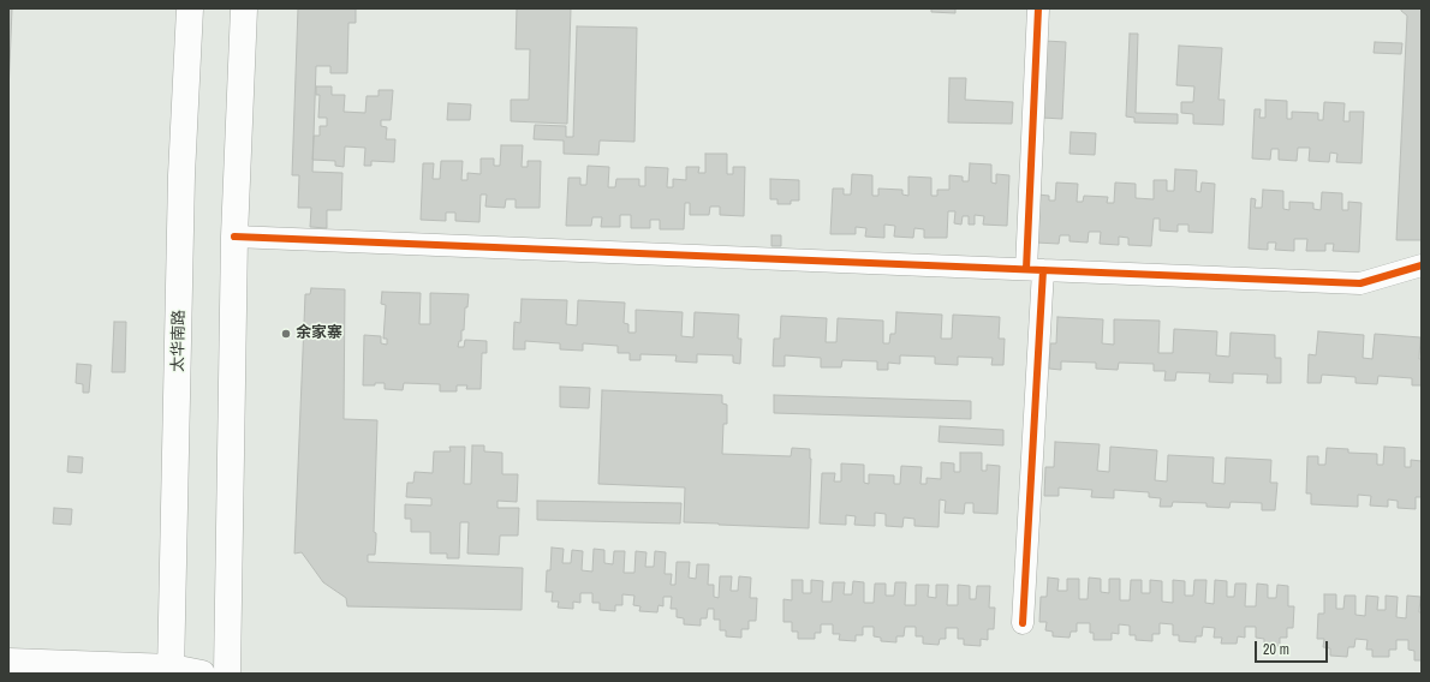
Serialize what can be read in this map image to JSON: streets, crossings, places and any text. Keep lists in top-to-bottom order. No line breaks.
{"streets":{"main road":["太华南路"]},"places":["余家寨"],"scale_bar":"20 m"}
